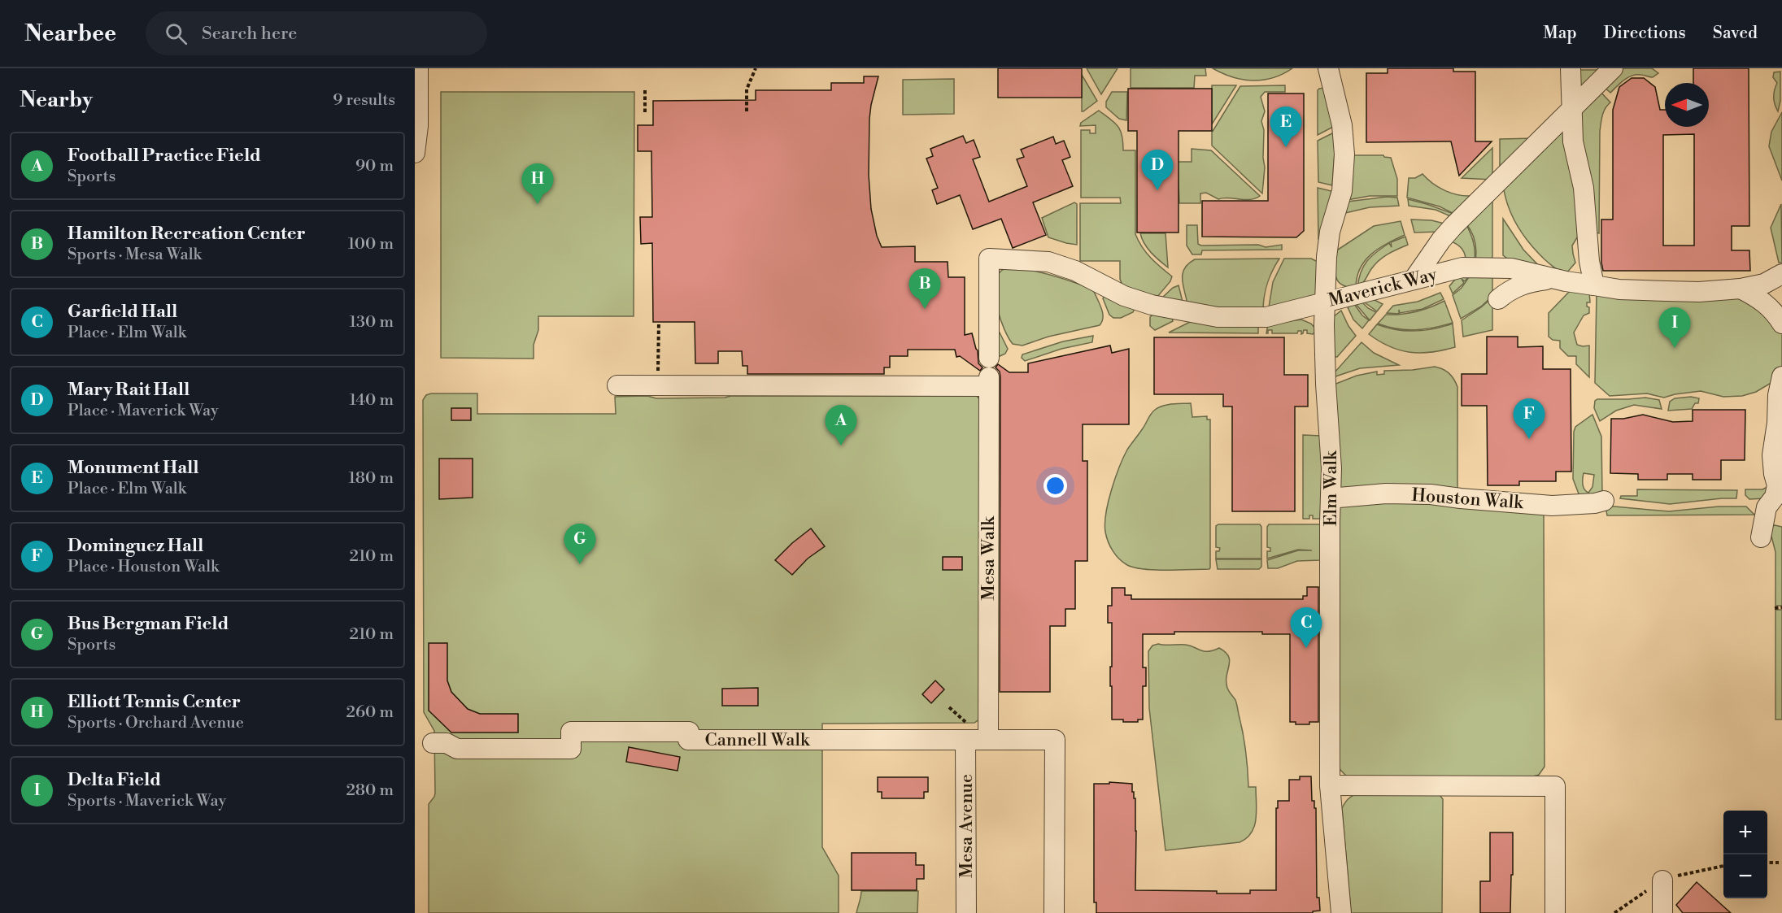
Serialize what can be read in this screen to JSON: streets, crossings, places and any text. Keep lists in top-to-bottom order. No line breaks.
{"streets":{"street":["Maverick Way","Elm Walk","Houston Walk","Mesa Walk","Cannell Walk","Mesa Avenue"]},"crossings":[["Maverick Way","Elm Walk"],["Maverick Way","Mesa Walk"],["Elm Walk","Houston Walk"],["Cannell Walk","Mesa Avenue"]],"north":"left","page":{"header":"Nearbee","search":"Search here","nav":["Map","Directions","Saved"],"heading":["Nearby","9 results"],"pins":["E","D","H","B","I","F","A","G","C"],"list":[{"mark":"A","name":"Football Practice Field","note":"Sports","value":"90 m"},{"mark":"B","name":"Hamilton Recreation Center","note":"Sports · Mesa Walk","value":"100 m"},{"mark":"C","name":"Garfield Hall","note":"Place · Elm Walk","value":"130 m"},{"mark":"D","name":"Mary Rait Hall","note":"Place · Maverick Way","value":"140 m"},{"mark":"E","name":"Monument Hall","note":"Place · Elm Walk","value":"180 m"},{"mark":"F","name":"Dominguez Hall","note":"Place · Houston Walk","value":"210 m"},{"mark":"G","name":"Bus Bergman Field","note":"Sports","value":"210 m"},{"mark":"H","name":"Elliott Tennis Center","note":"Sports · Orchard Avenue","value":"260 m"},{"mark":"I","name":"Delta Field","note":"Sports · Maverick Way","value":"280 m"}],"map_buttons":["+","−"]}}
